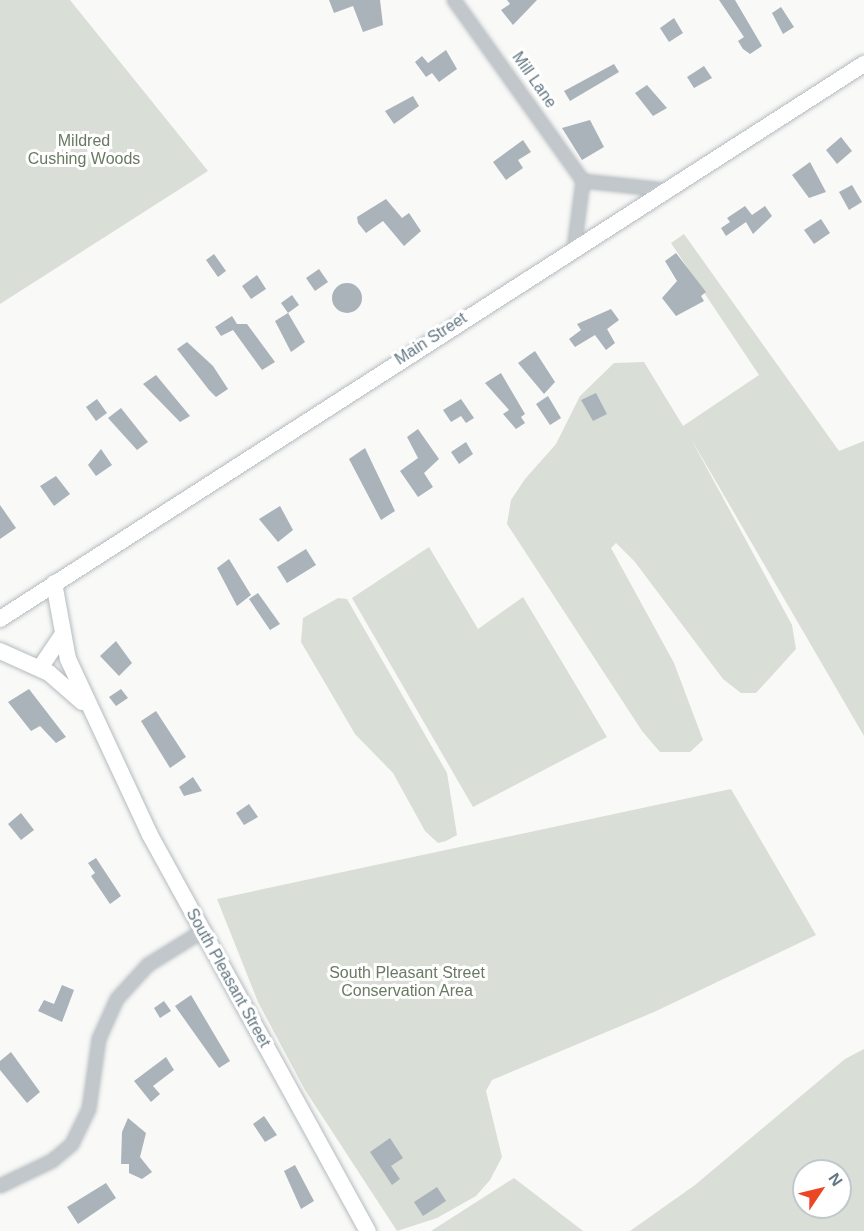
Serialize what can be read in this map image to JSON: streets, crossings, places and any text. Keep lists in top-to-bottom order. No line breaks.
{"streets":{"main road":["Main Street","South Pleasant Street"],"street":["Mill Lane"]},"crossings":[["Main Street","South Pleasant Street"]],"parks":["Mildred Cushing Woods","South Pleasant Street Conservation Area"],"north":"top right"}
